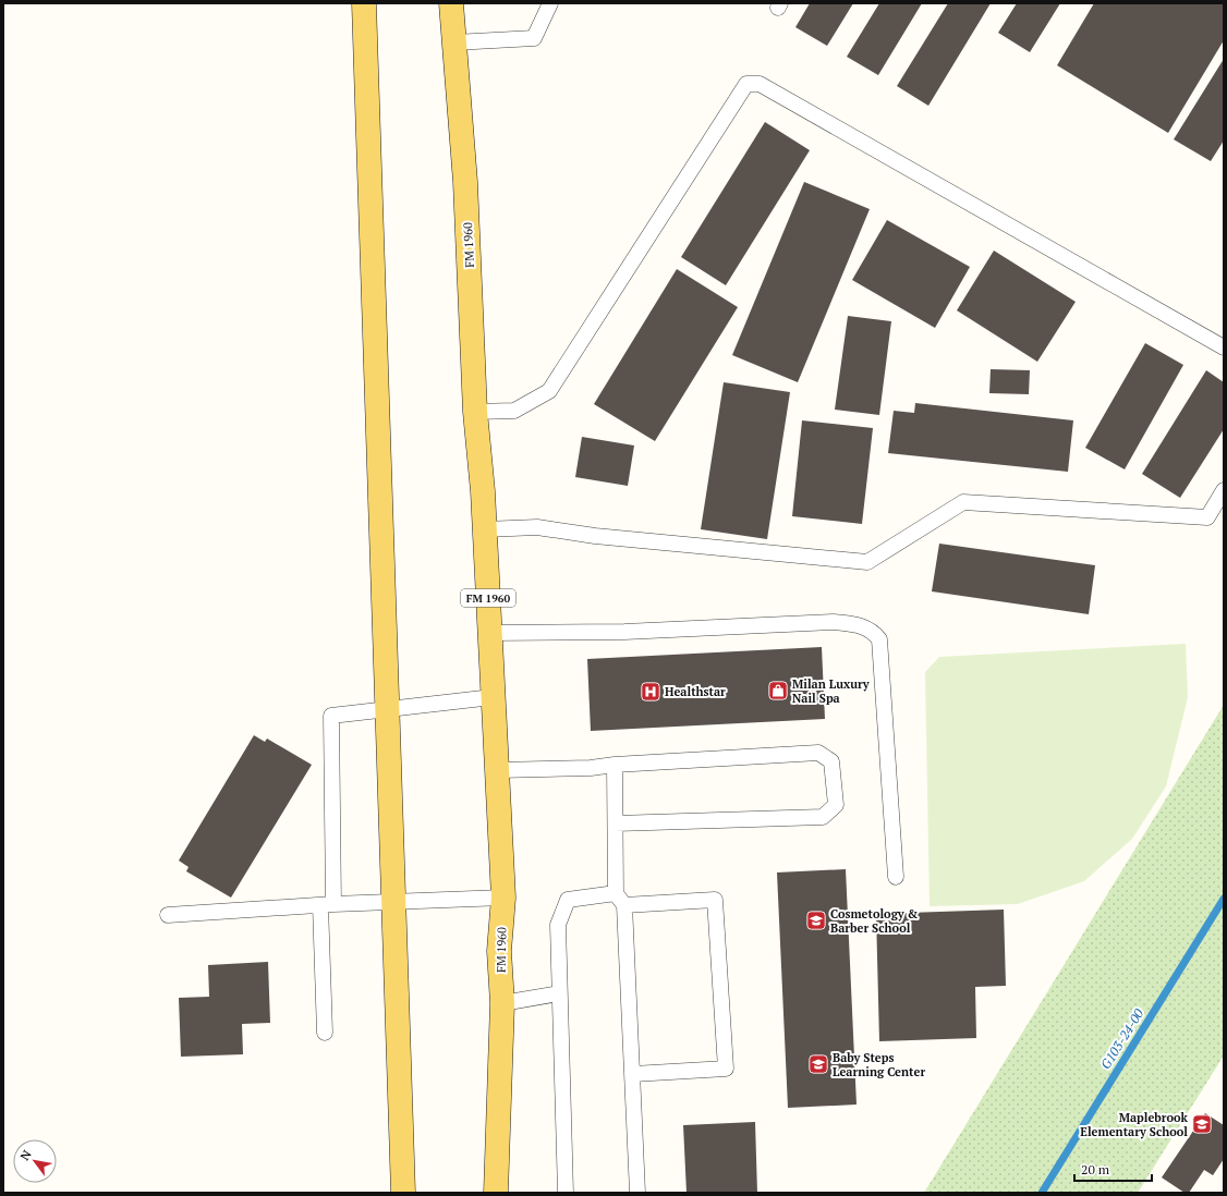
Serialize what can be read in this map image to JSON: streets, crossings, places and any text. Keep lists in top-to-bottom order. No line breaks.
{"streets":{"main road":["FM 1960"]},"water":["G103-24-00"],"places":{"shop":["Milan Luxury Nail Spa"],"hospital":["Healthstar"],"school or university":["Cosmetology & Barber School","Baby Steps Learning Center","Maplebrook Elementary School"]},"scale_bar":"20 m","north":"top left"}
